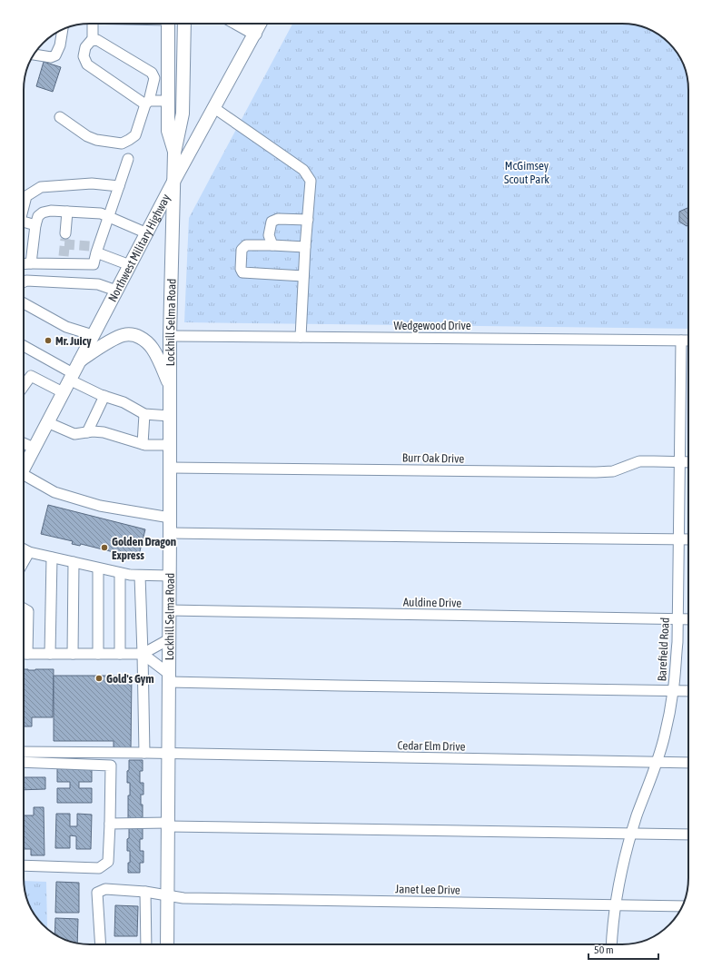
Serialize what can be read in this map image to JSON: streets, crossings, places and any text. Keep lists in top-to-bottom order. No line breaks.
{"streets":{"main road":["Northwest Military Highway","Lockhill Selma Road"],"street":["Wedgewood Drive","Burr Oak Drive","Auldine Drive","Barefield Road","Cedar Elm Drive","Janet Lee Drive"]},"crossings":[["Northwest Military Highway","Lockhill Selma Road"],["Lockhill Selma Road","Wedgewood Drive"],["Lockhill Selma Road","Burr Oak Drive"],["Lockhill Selma Road","Auldine Drive"],["Lockhill Selma Road","Cedar Elm Drive"],["Lockhill Selma Road","Janet Lee Drive"],["Wedgewood Drive","Barefield Road"],["Burr Oak Drive","Barefield Road"],["Auldine Drive","Barefield Road"],["Barefield Road","Cedar Elm Drive"],["Barefield Road","Janet Lee Drive"]],"parks":["McGimsey Scout Park"],"places":["Mr. Juicy","Golden Dragon Express","Gold's Gym"],"scale_bar":"50 m"}
